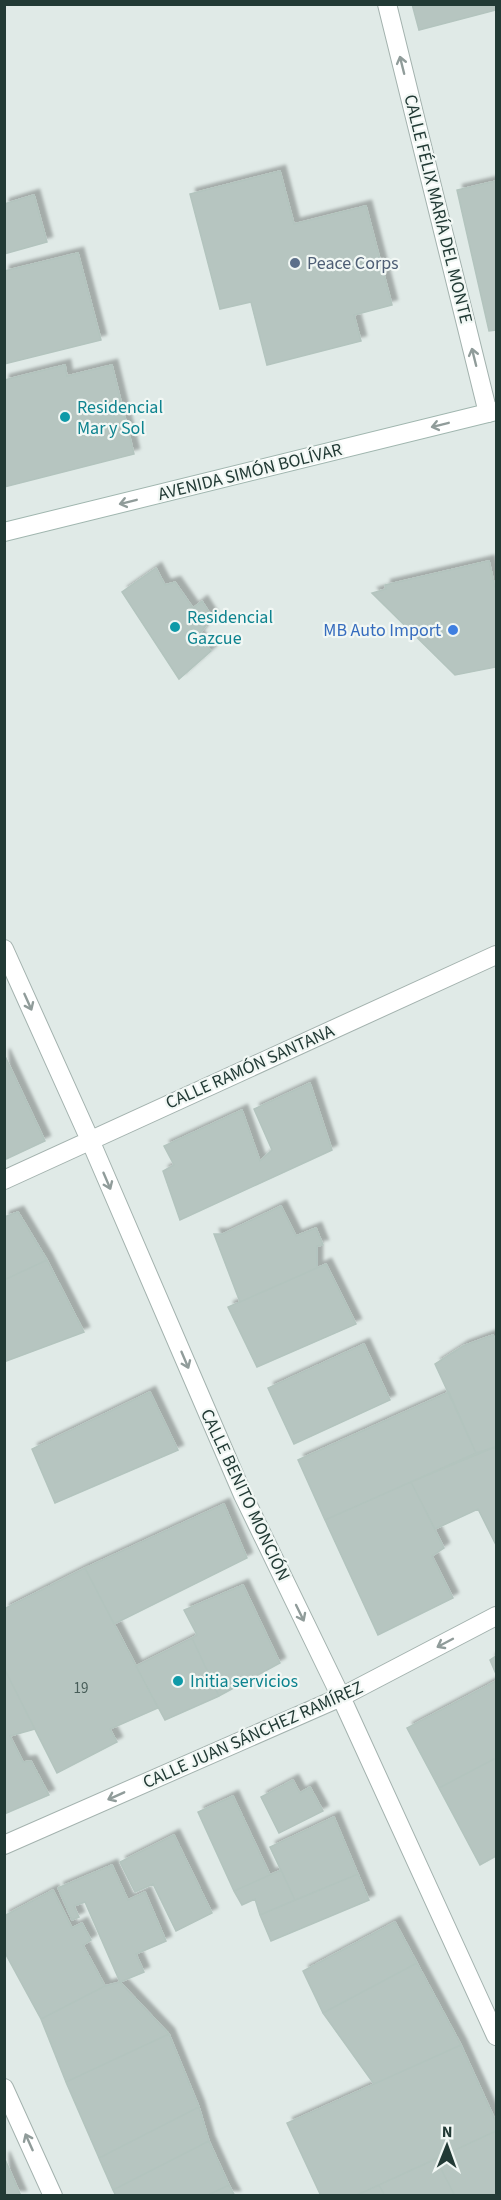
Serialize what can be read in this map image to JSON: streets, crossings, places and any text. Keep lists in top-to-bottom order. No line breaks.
{"streets":{"street":["CALLE FÉLIX MARÍA DEL MONTE","AVENIDA SIMÓN BOLÍVAR","CALLE RAMÓN SANTANA","CALLE BENITO MONCIÓN","CALLE JUAN SÁNCHEZ RAMÍREZ"]},"crossings":[["CALLE FÉLIX MARÍA DEL MONTE","AVENIDA SIMÓN BOLÍVAR"],["CALLE RAMÓN SANTANA","CALLE BENITO MONCIÓN"],["CALLE BENITO MONCIÓN","CALLE JUAN SÁNCHEZ RAMÍREZ"]],"one_way":["CALLE FÉLIX MARÍA DEL MONTE","AVENIDA SIMÓN BOLÍVAR","CALLE BENITO MONCIÓN","CALLE JUAN SÁNCHEZ RAMÍREZ"],"places":["Peace Corps","Residencial Mar y Sol","Residencial Gazcue","MB Auto Import","Initia servicios"],"house_numbers":["19"],"north":"top"}
